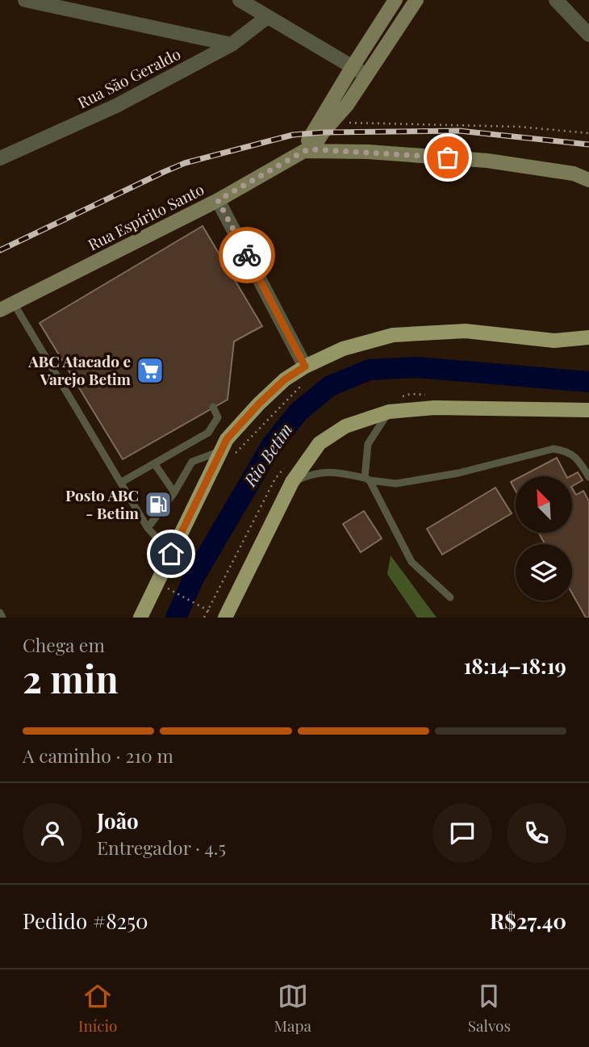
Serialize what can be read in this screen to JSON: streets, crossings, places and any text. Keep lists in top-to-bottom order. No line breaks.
{"streets":{"street":["Rua São Geraldo","Rua Espírito Santo"]},"water":["Rio Betim"],"places":{"supermarket":["ABC Atacado e Varejo Betim"],"fuel station":["Posto ABC - Betim"]},"north":"top left","page":{"heading":["2 min","Chega em","18:14–18:19"],"panel":["João","Entregador · 4.5","Pedido #8250","R$27.40"],"bar":"A caminho · 210 m","tabs":["Início","Mapa","Salvos"]}}
